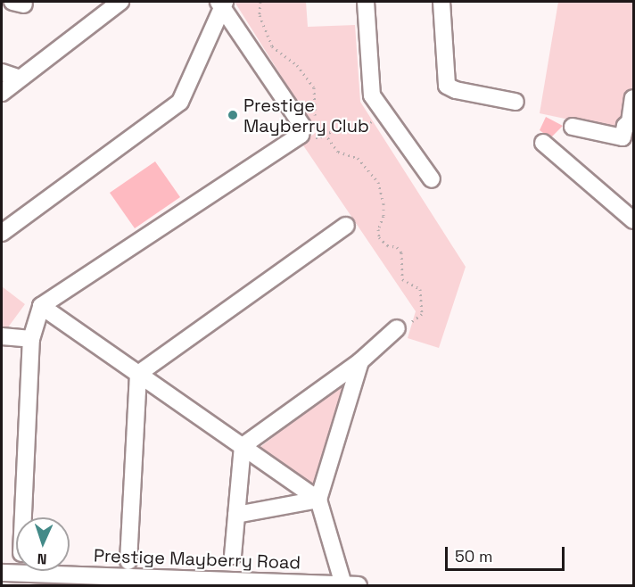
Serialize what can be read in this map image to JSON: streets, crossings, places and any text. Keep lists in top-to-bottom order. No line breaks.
{"streets":{"street":["Prestige Mayberry Road"]},"places":["Prestige Mayberry Club"],"scale_bar":"50 m","north":"bottom"}
